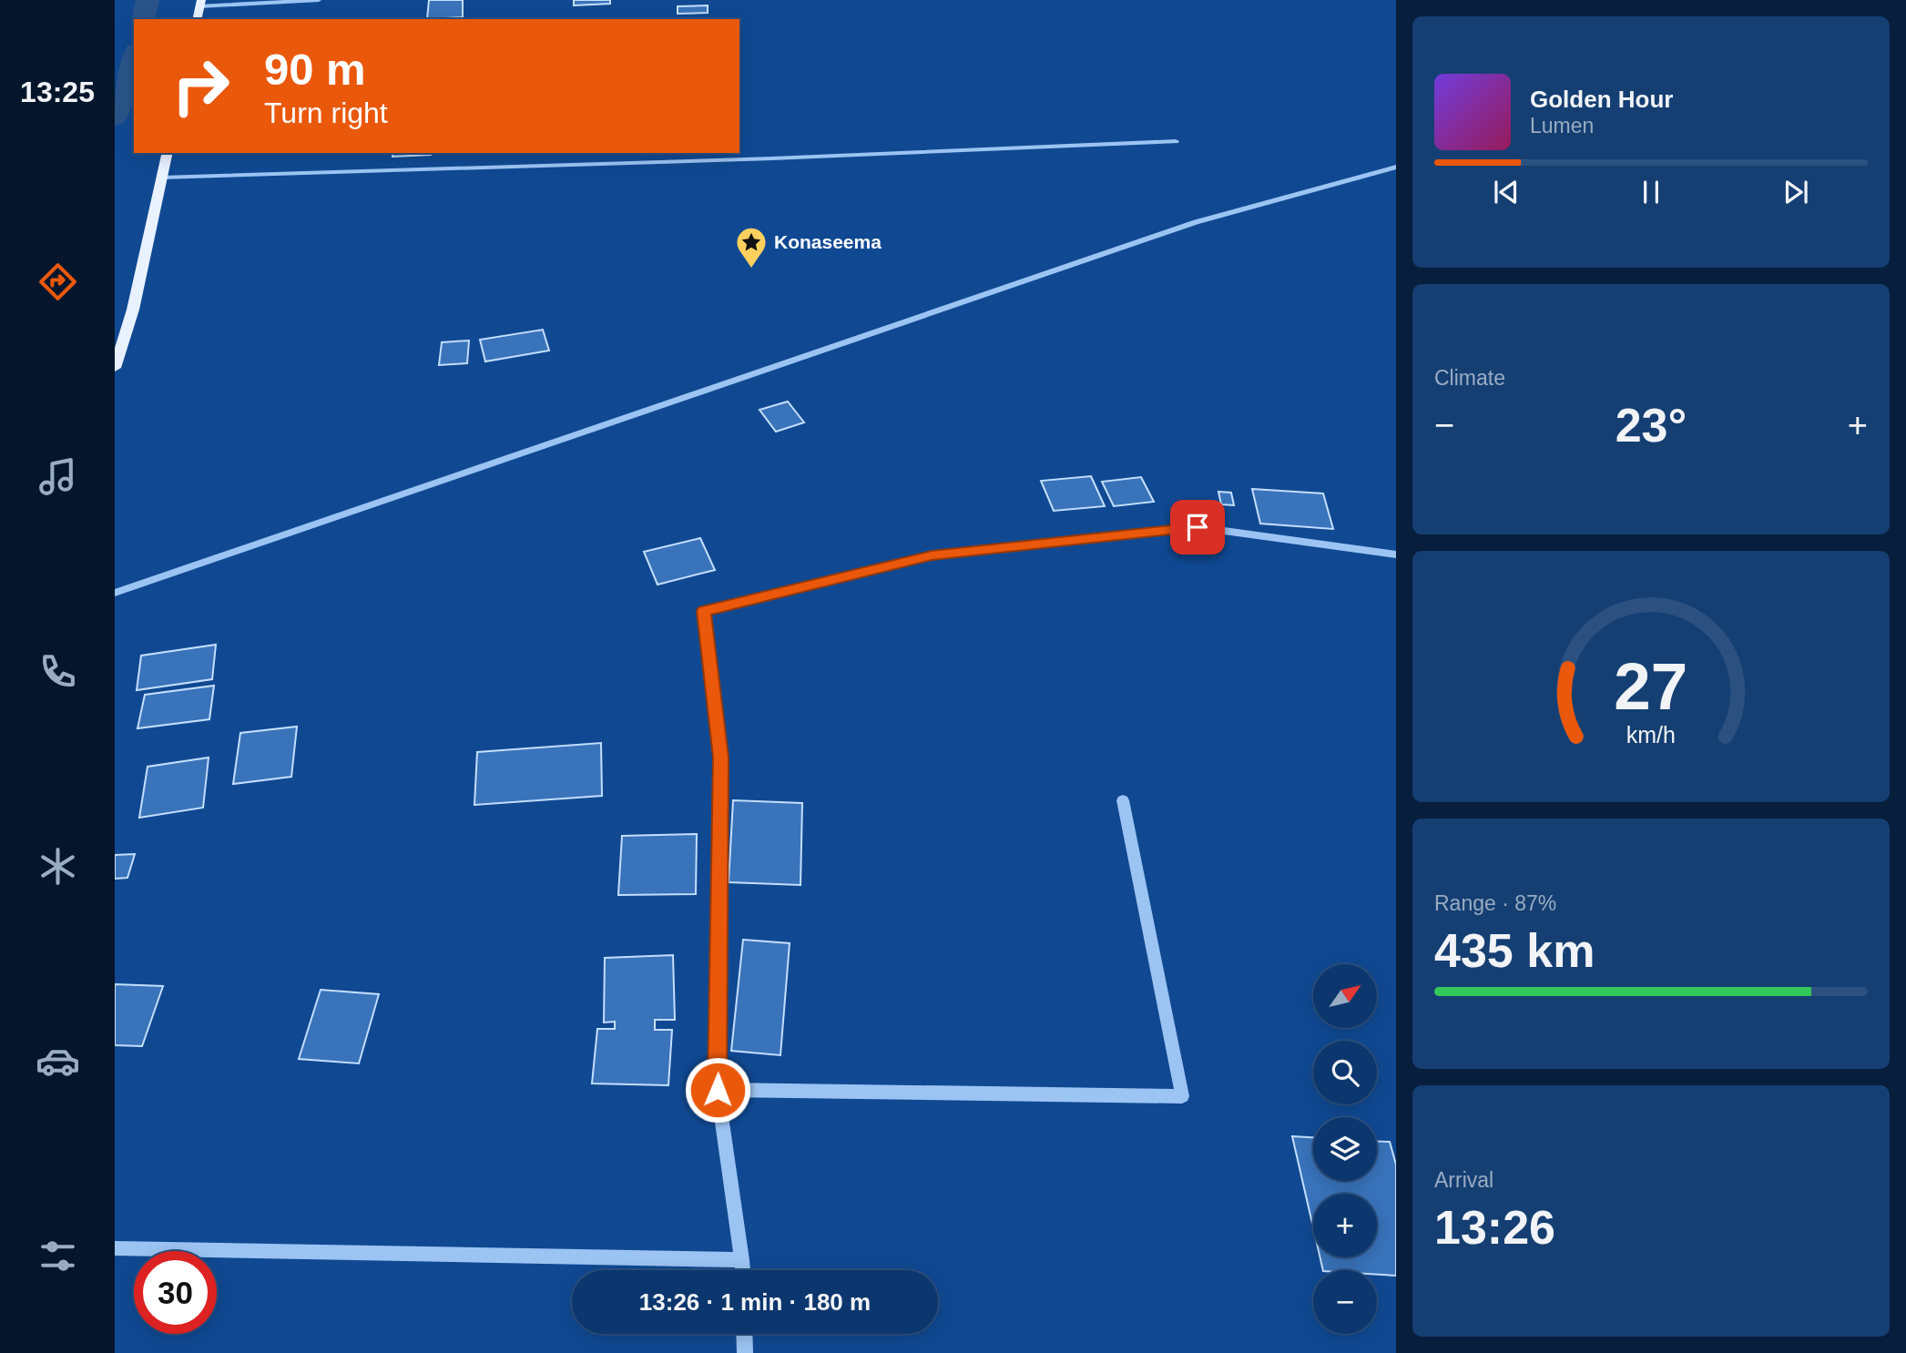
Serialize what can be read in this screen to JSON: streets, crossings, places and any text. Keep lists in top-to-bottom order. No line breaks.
{"places":{"place":["Konaseema"]},"north":"top right","page":{"tabs":"13:25","turn":["90 m","Turn right"],"song":["Golden Hour","Lumen"],"tile":["Climate",["Range · 87%","435 km"],["Arrival","13:26"]],"heat":["−","23°","+"],"map_buttons":["+","−"],"limit":"30","trip":"13:26 · 1 min · 180 m","gauge":["27","km/h"]}}
